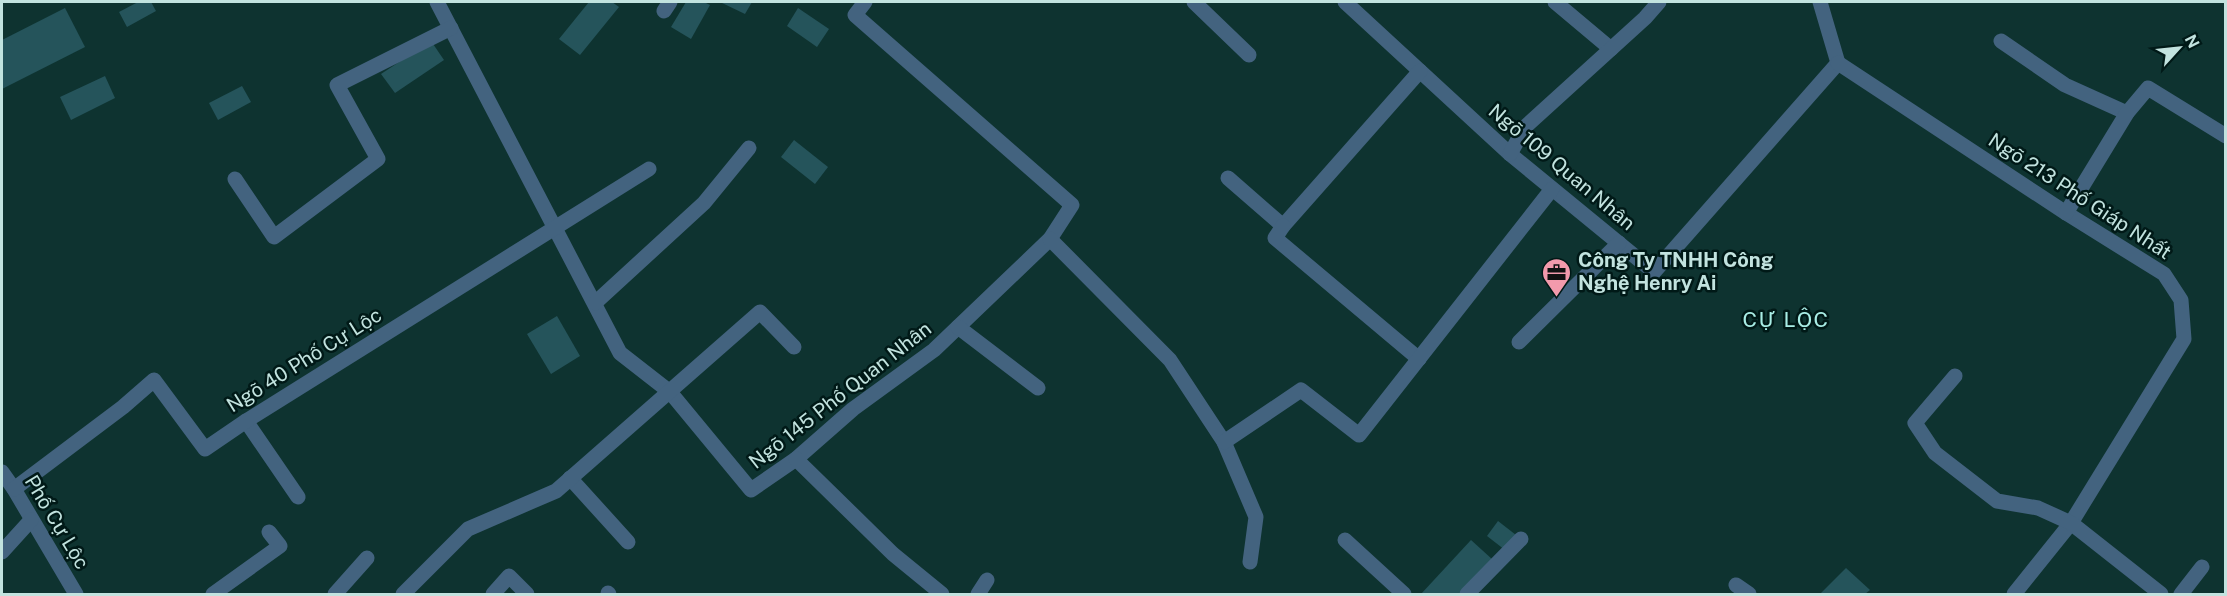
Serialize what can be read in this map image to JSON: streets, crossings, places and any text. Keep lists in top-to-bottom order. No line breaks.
{"streets":{"street":["Ngõ 109 Quan Nhân","Ngõ 213 Phố Giáp Nhất","Ngõ 40 Phố Cự Lộc","Ngõ 145 Phố Quan Nhân","Phố Cự Lộc"]},"crossings":[["Ngõ 109 Quan Nhân","Ngõ 213 Phố Giáp Nhất"],["Ngõ 40 Phố Cự Lộc","Phố Cự Lộc"]],"districts":["CỰ LỘC"],"places":{"office":["Công Ty TNHH Công Nghệ Henry Ai"]},"north":"top right"}
